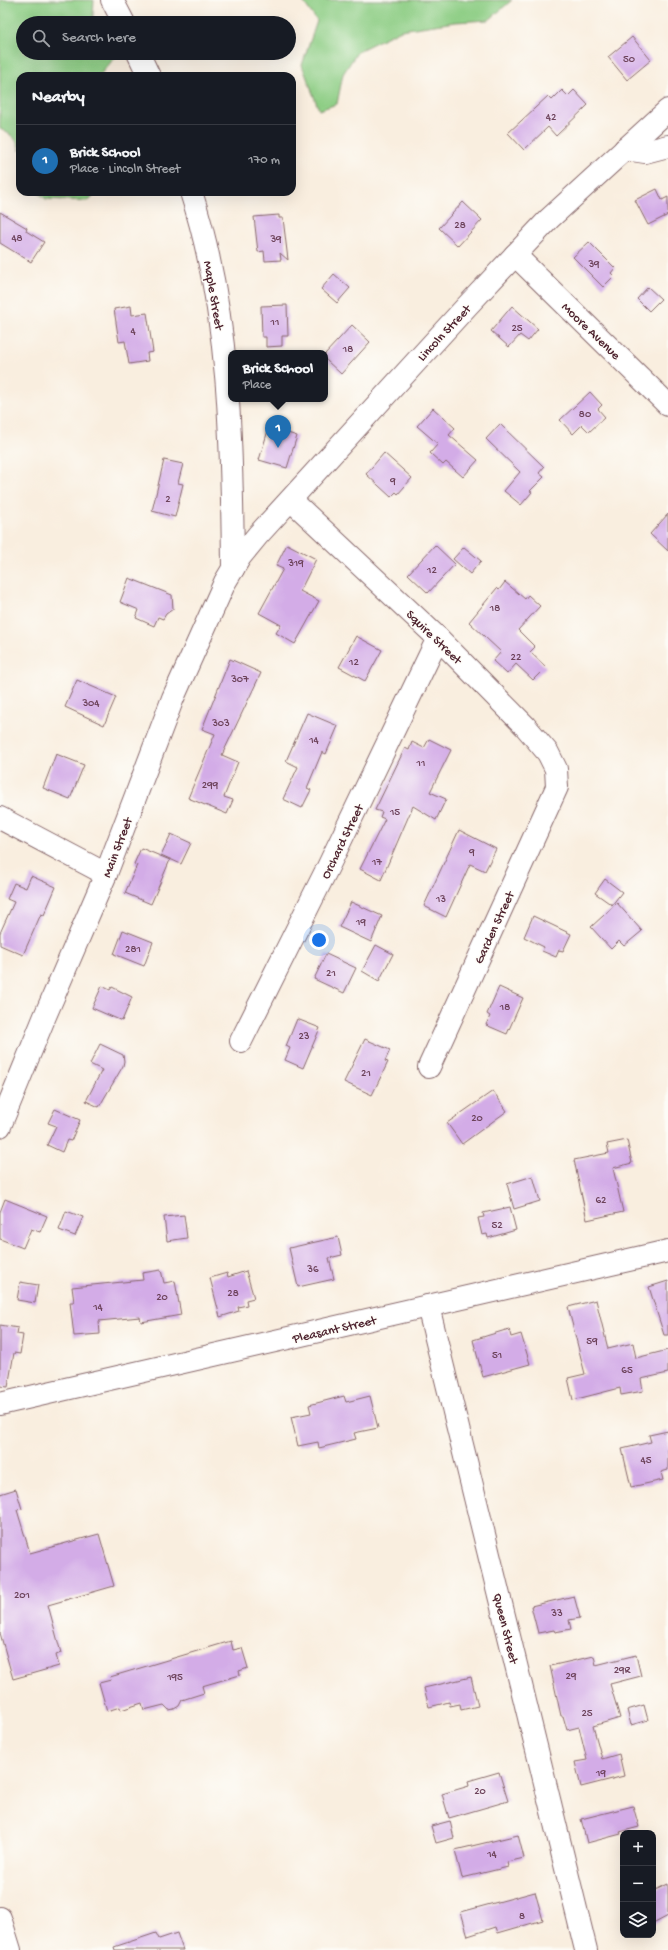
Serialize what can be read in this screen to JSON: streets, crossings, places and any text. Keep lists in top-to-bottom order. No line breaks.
{"streets":{"street":["Maple Street","Moore Avenue","Lincoln Street","Squire Street","Orchard Street","Main Street","Garden Street","Pleasant Street","Queen Street"]},"crossings":[["Maple Street","Lincoln Street"],["Maple Street","Main Street"],["Moore Avenue","Lincoln Street"],["Lincoln Street","Squire Street"],["Lincoln Street","Main Street"],["Squire Street","Orchard Street"],["Squire Street","Garden Street"],["Pleasant Street","Queen Street"]],"house_numbers":["50","42","28","48","39","39","11","25","4","18","80","9","2","319","12","18","22","12","307","304","303","14","11","299","15","9","17","13","19","281","21","18","23","21","20","62","52","36","28","20","14","59","51","65","45","201","33","29R","29","195","25","19","20","14","8"],"page":{"search":"Search here","heading":"Nearby","list":[{"mark":"1","name":"Brick School","note":"Place · Lincoln Street","value":"170 m"}],"popup":["Brick School","Place"],"pins":"1","map_buttons":["+","−"]}}
